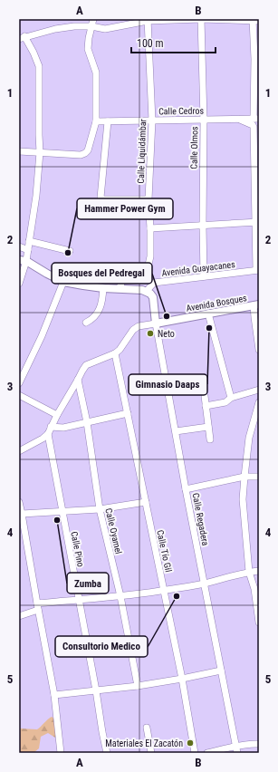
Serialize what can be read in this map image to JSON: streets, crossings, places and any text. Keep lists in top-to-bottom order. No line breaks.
{"streets":{"street":["Calle Cedros","Calle Olmos","Calle Liquidámbar","Avenida Guayacanes","Avenida Bosques","Calle Regadera","Calle Oyamel","Calle Pino","Calle Tío Gil"]},"crossings":[["Calle Cedros","Calle Olmos"],["Calle Cedros","Calle Liquidámbar"],["Calle Olmos","Avenida Guayacanes"],["Avenida Guayacanes","Calle Regadera"],["Avenida Bosques","Calle Regadera"]],"places":["Hammer Power Gym","Bosques del Pedregal","Gimnasio Daaps","Neto","Zumba","Consultorio Medico","Materiales El Zacatón"],"scale_bar":"100 m","grid":{"columns":["A","B"],"rows":["1","2","3","4","5"]}}
